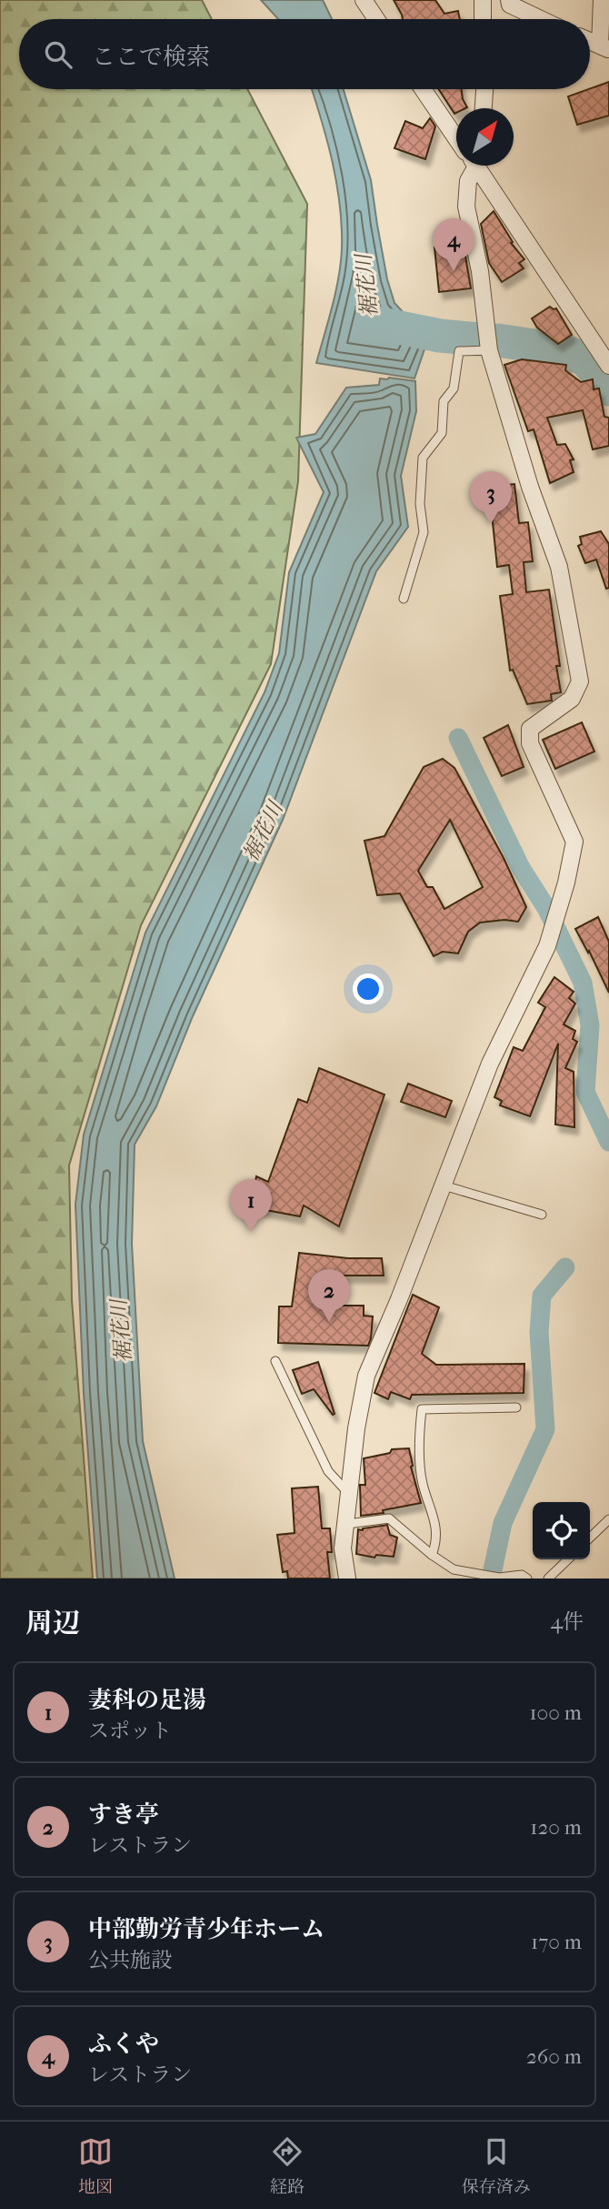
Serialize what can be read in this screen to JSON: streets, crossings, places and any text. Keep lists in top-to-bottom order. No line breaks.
{"water":["裾花川"],"north":"top right","page":{"search":"ここで検索","pins":["4","3","1","2"],"heading":["周辺","4件"],"list":[{"mark":"1","name":"妻科の足湯","note":"スポット","value":"100 m"},{"mark":"2","name":"すき亭","note":"レストラン","value":"120 m"},{"mark":"3","name":"中部勤労青少年ホーム","note":"公共施設","value":"170 m"},{"mark":"4","name":"ふくや","note":"レストラン","value":"260 m"}],"nav":["地図","経路","保存済み"]}}
